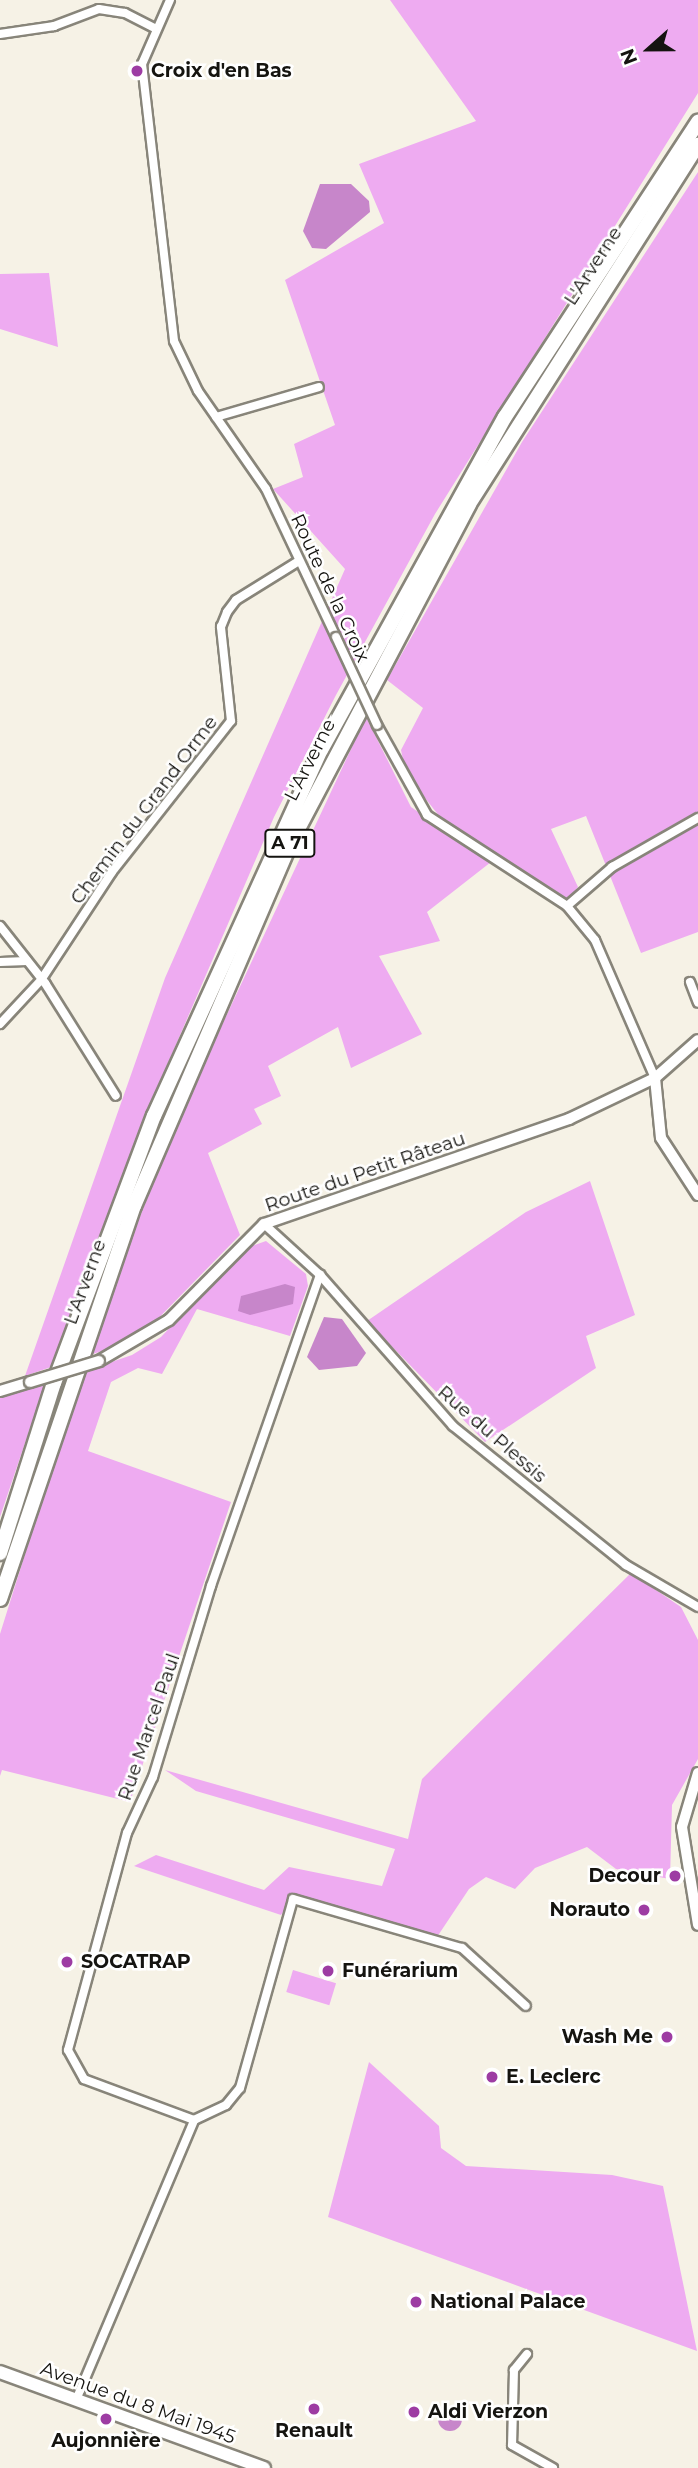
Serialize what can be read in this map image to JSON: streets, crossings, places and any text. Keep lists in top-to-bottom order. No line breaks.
{"streets":{"highway":["L'Arverne","A 71"],"main road":["Avenue du 8 Mai 1945"],"street":["Route de la Croix","Chemin du Grand Orme","Route du Petit Râteau","Rue du Plessis","Rue Marcel Paul"]},"crossings":[["Route de la Croix","Chemin du Grand Orme"],["Route de la Croix","Route du Petit Râteau"],["Route du Petit Râteau","Rue du Plessis"],["Rue du Plessis","Rue Marcel Paul"]],"places":["Croix d'en Bas","Decour","Norauto","SOCATRAP","Funérarium","Wash Me","E. Leclerc","National Palace","Renault","Aldi Vierzon","Aujonnière"],"north":"left"}
